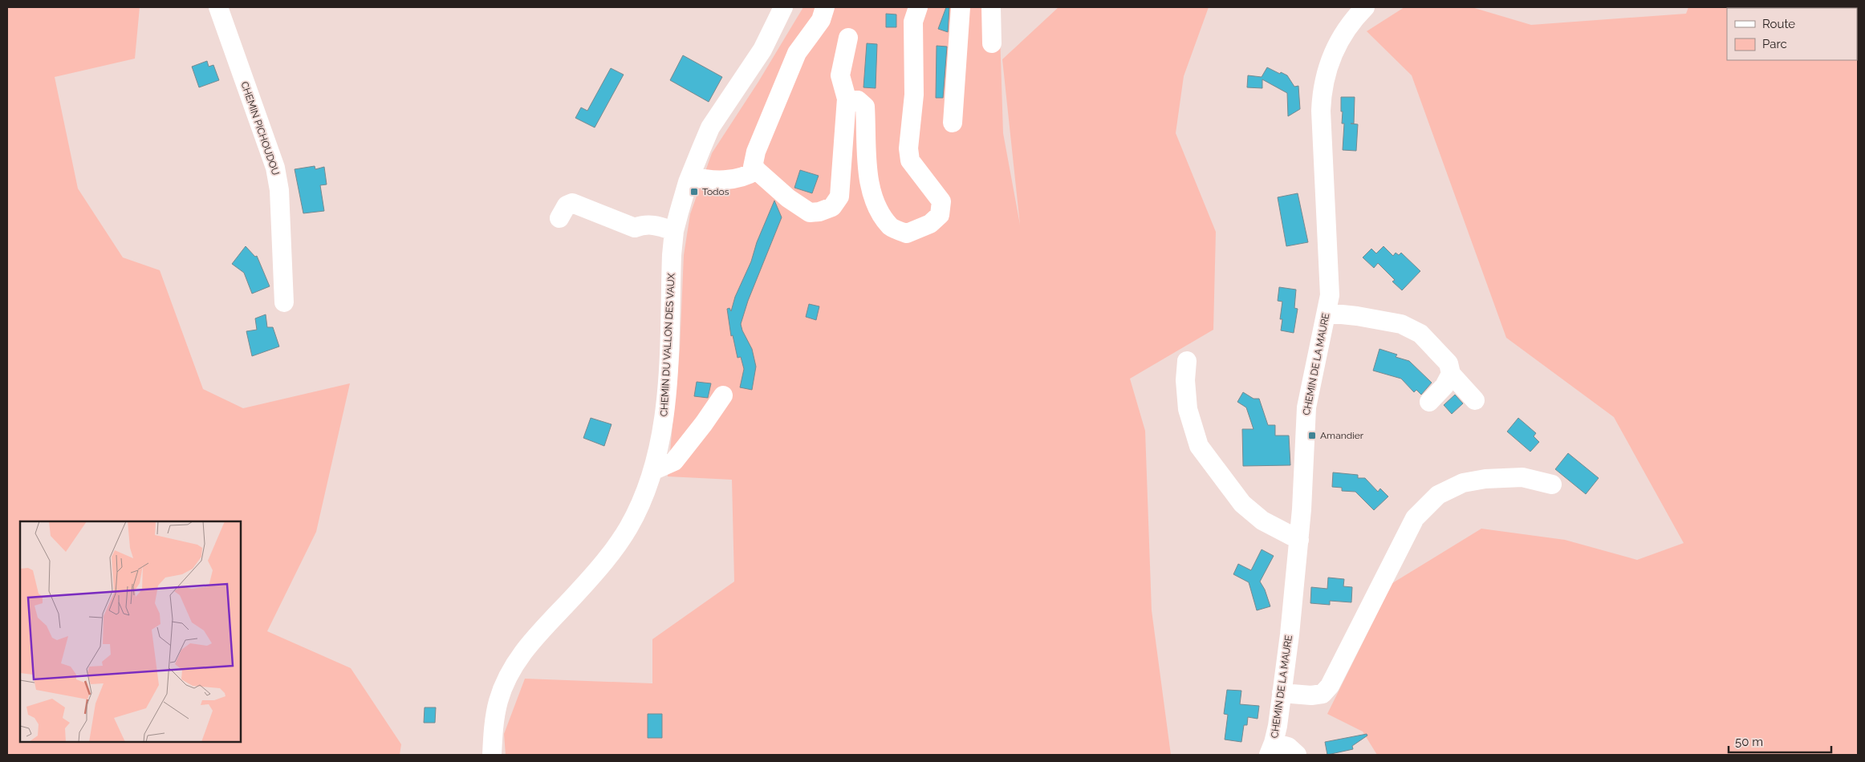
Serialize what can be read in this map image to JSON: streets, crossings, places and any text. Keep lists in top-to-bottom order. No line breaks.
{"streets":{"street":["CHEMIN PICHOUDOU","CHEMIN DU VALLON DES VAUX","CHEMIN DE LA MAURE"]},"places":{"transit":["Todos","Amandier"]},"legend":["Route","Parc"],"scale_bar":"50 m"}
